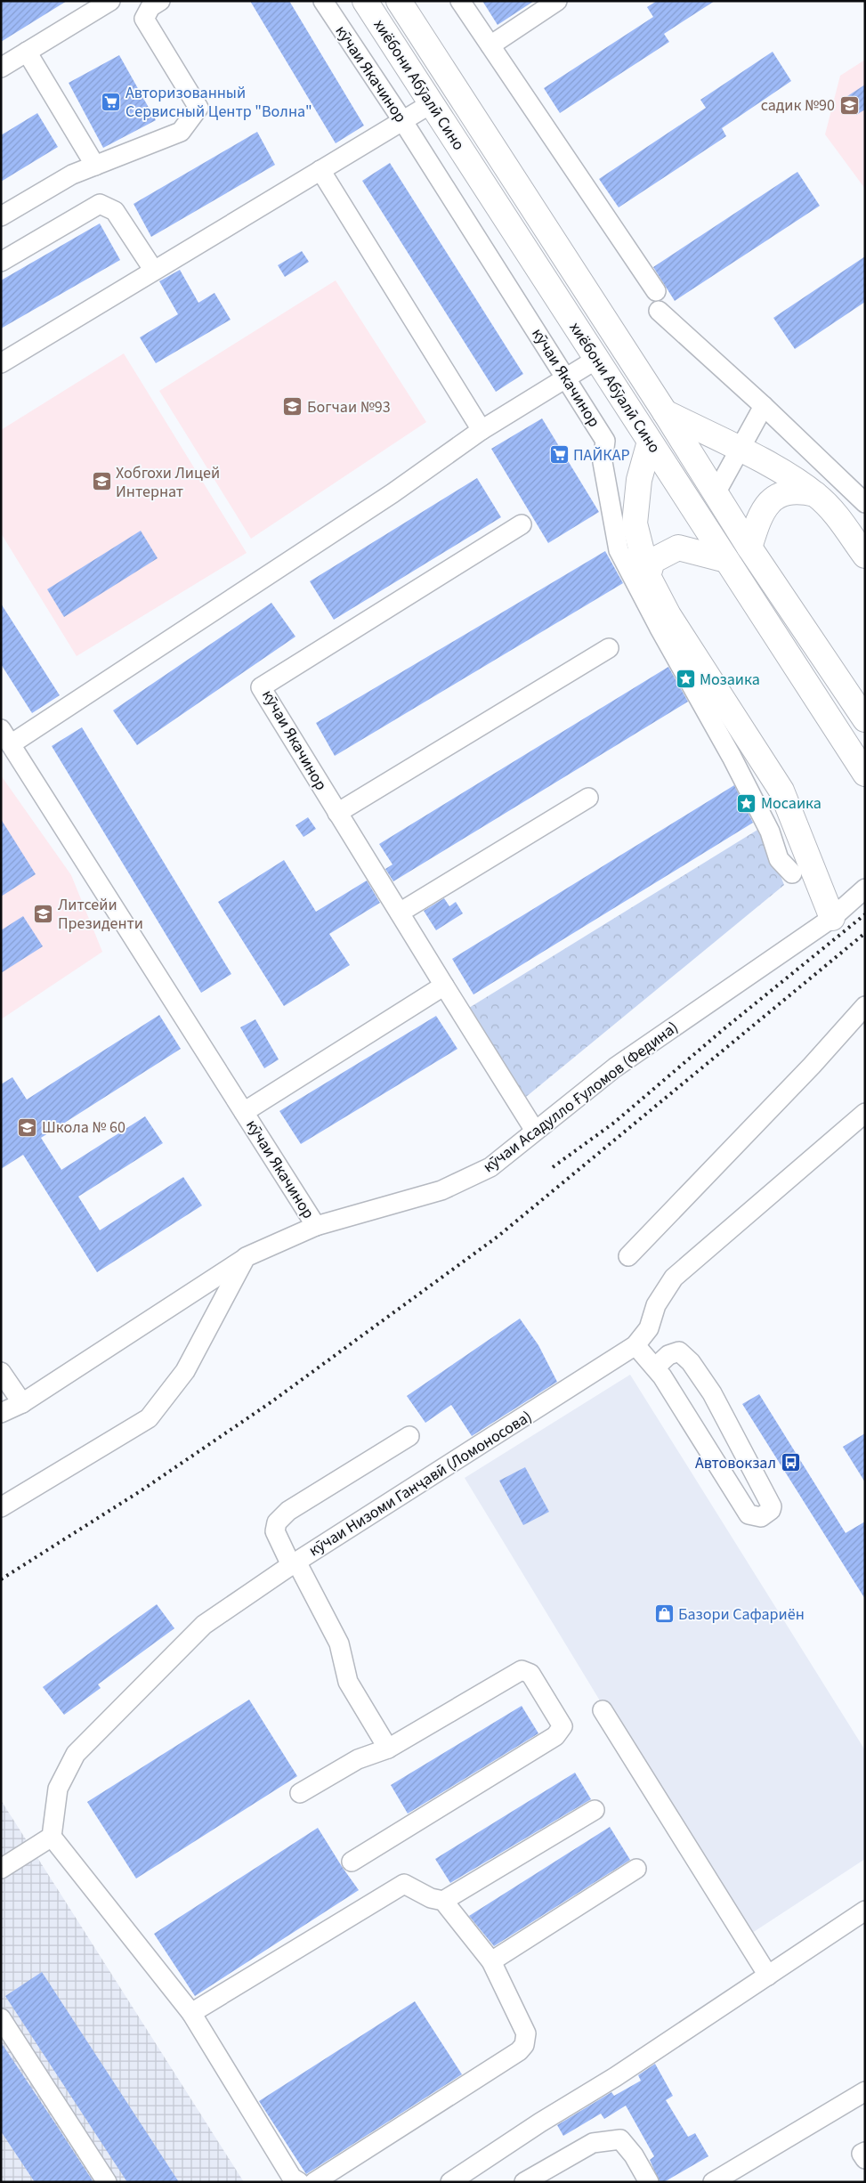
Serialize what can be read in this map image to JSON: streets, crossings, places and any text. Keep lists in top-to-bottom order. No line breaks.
{"streets":{"main road":["хиёбони Абӯалӣ Сино"],"street":["кӯчаи Якачинор","кӯчаи Асадулло Ғуломов (Федина)","кӯчаи Низоми Ганҷавӣ (Ломоносова)"]},"crossings":[["кӯчаи Якачинор","кӯчаи Асадулло Ғуломов (Федина)"]],"places":{"supermarket":["Авторизованный Сервисный Центр \"Волна\"","ПАЙКАР"],"school or university":["садик №90","Богчаи №93","Хобгохи Лицей Интернат","Литсейи Президенти","Школа № 60"],"place":["Мозаика","Мосаика"],"bus stop":["Автовокзал"],"shop":["Базори Сафариён"]}}
